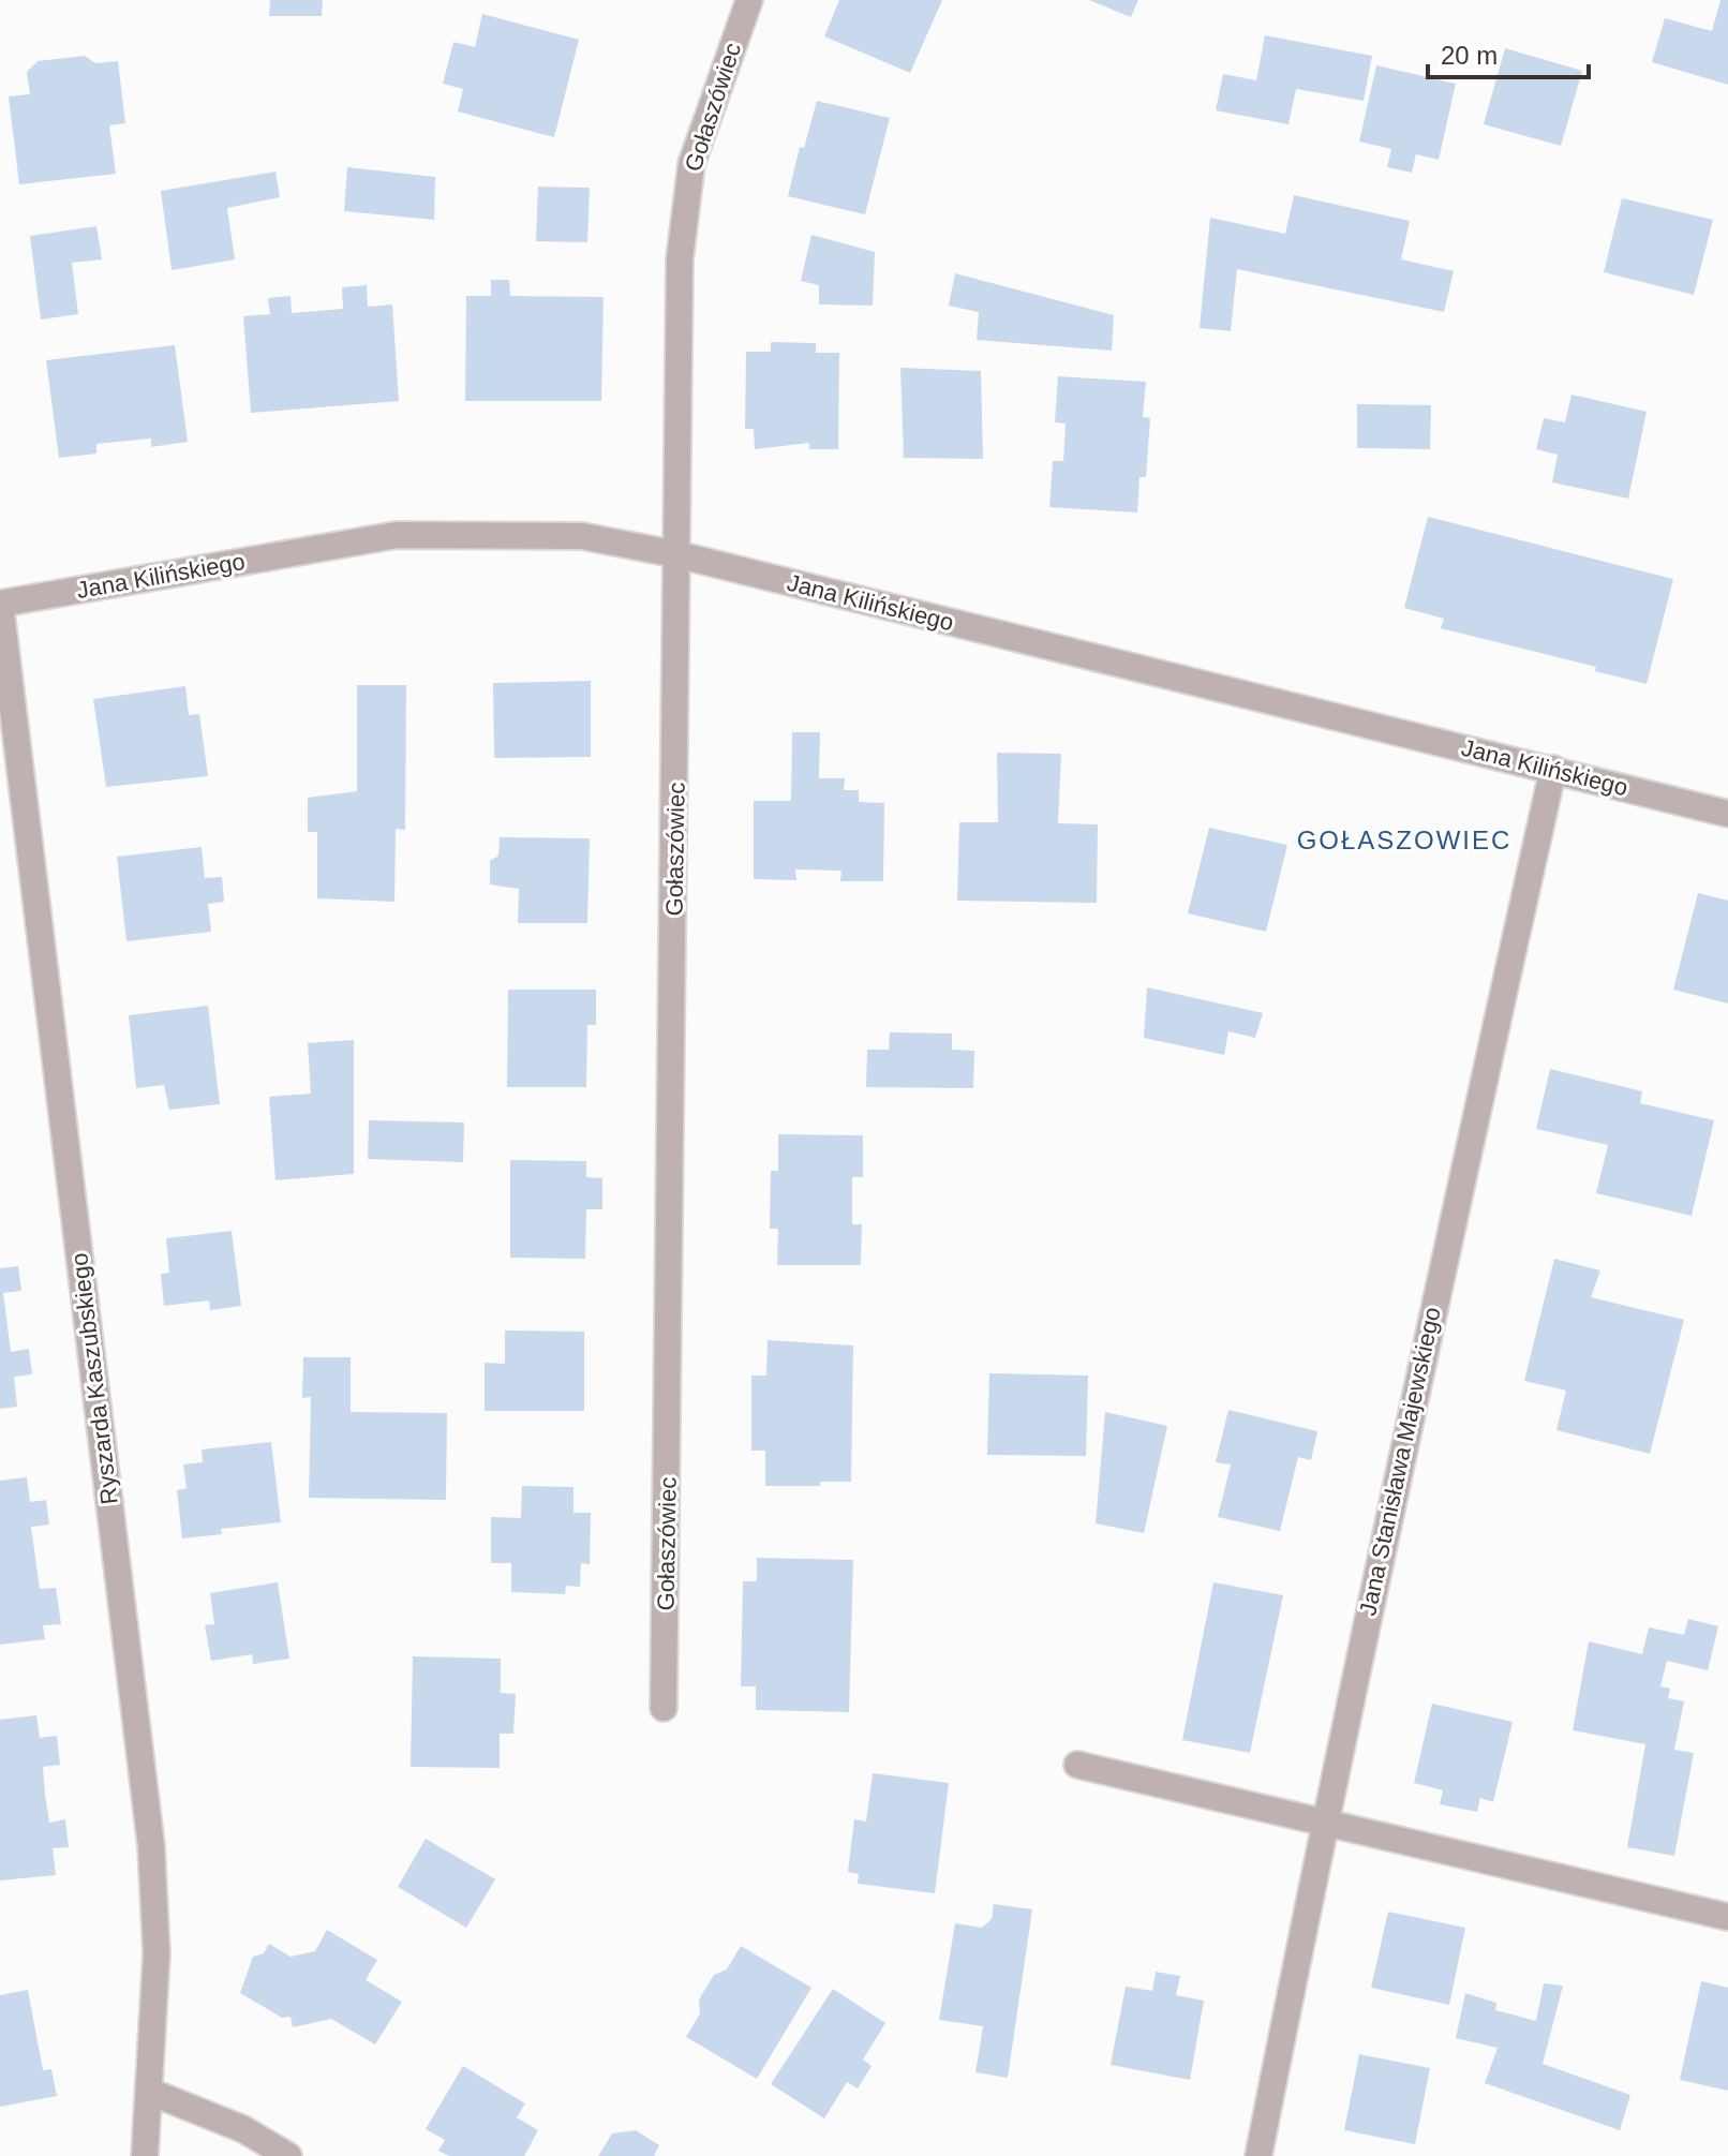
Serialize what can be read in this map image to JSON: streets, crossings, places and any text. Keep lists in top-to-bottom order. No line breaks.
{"streets":{"street":["Gołaszówiec","Jana Kilińskiego","Ryszarda Kaszubskiego","Jana Stanisława Majewskiego"]},"crossings":[["Gołaszówiec","Jana Kilińskiego"],["Jana Kilińskiego","Ryszarda Kaszubskiego"],["Jana Kilińskiego","Jana Stanisława Majewskiego"]],"districts":["GOŁASZOWIEC"],"scale_bar":"20 m"}
